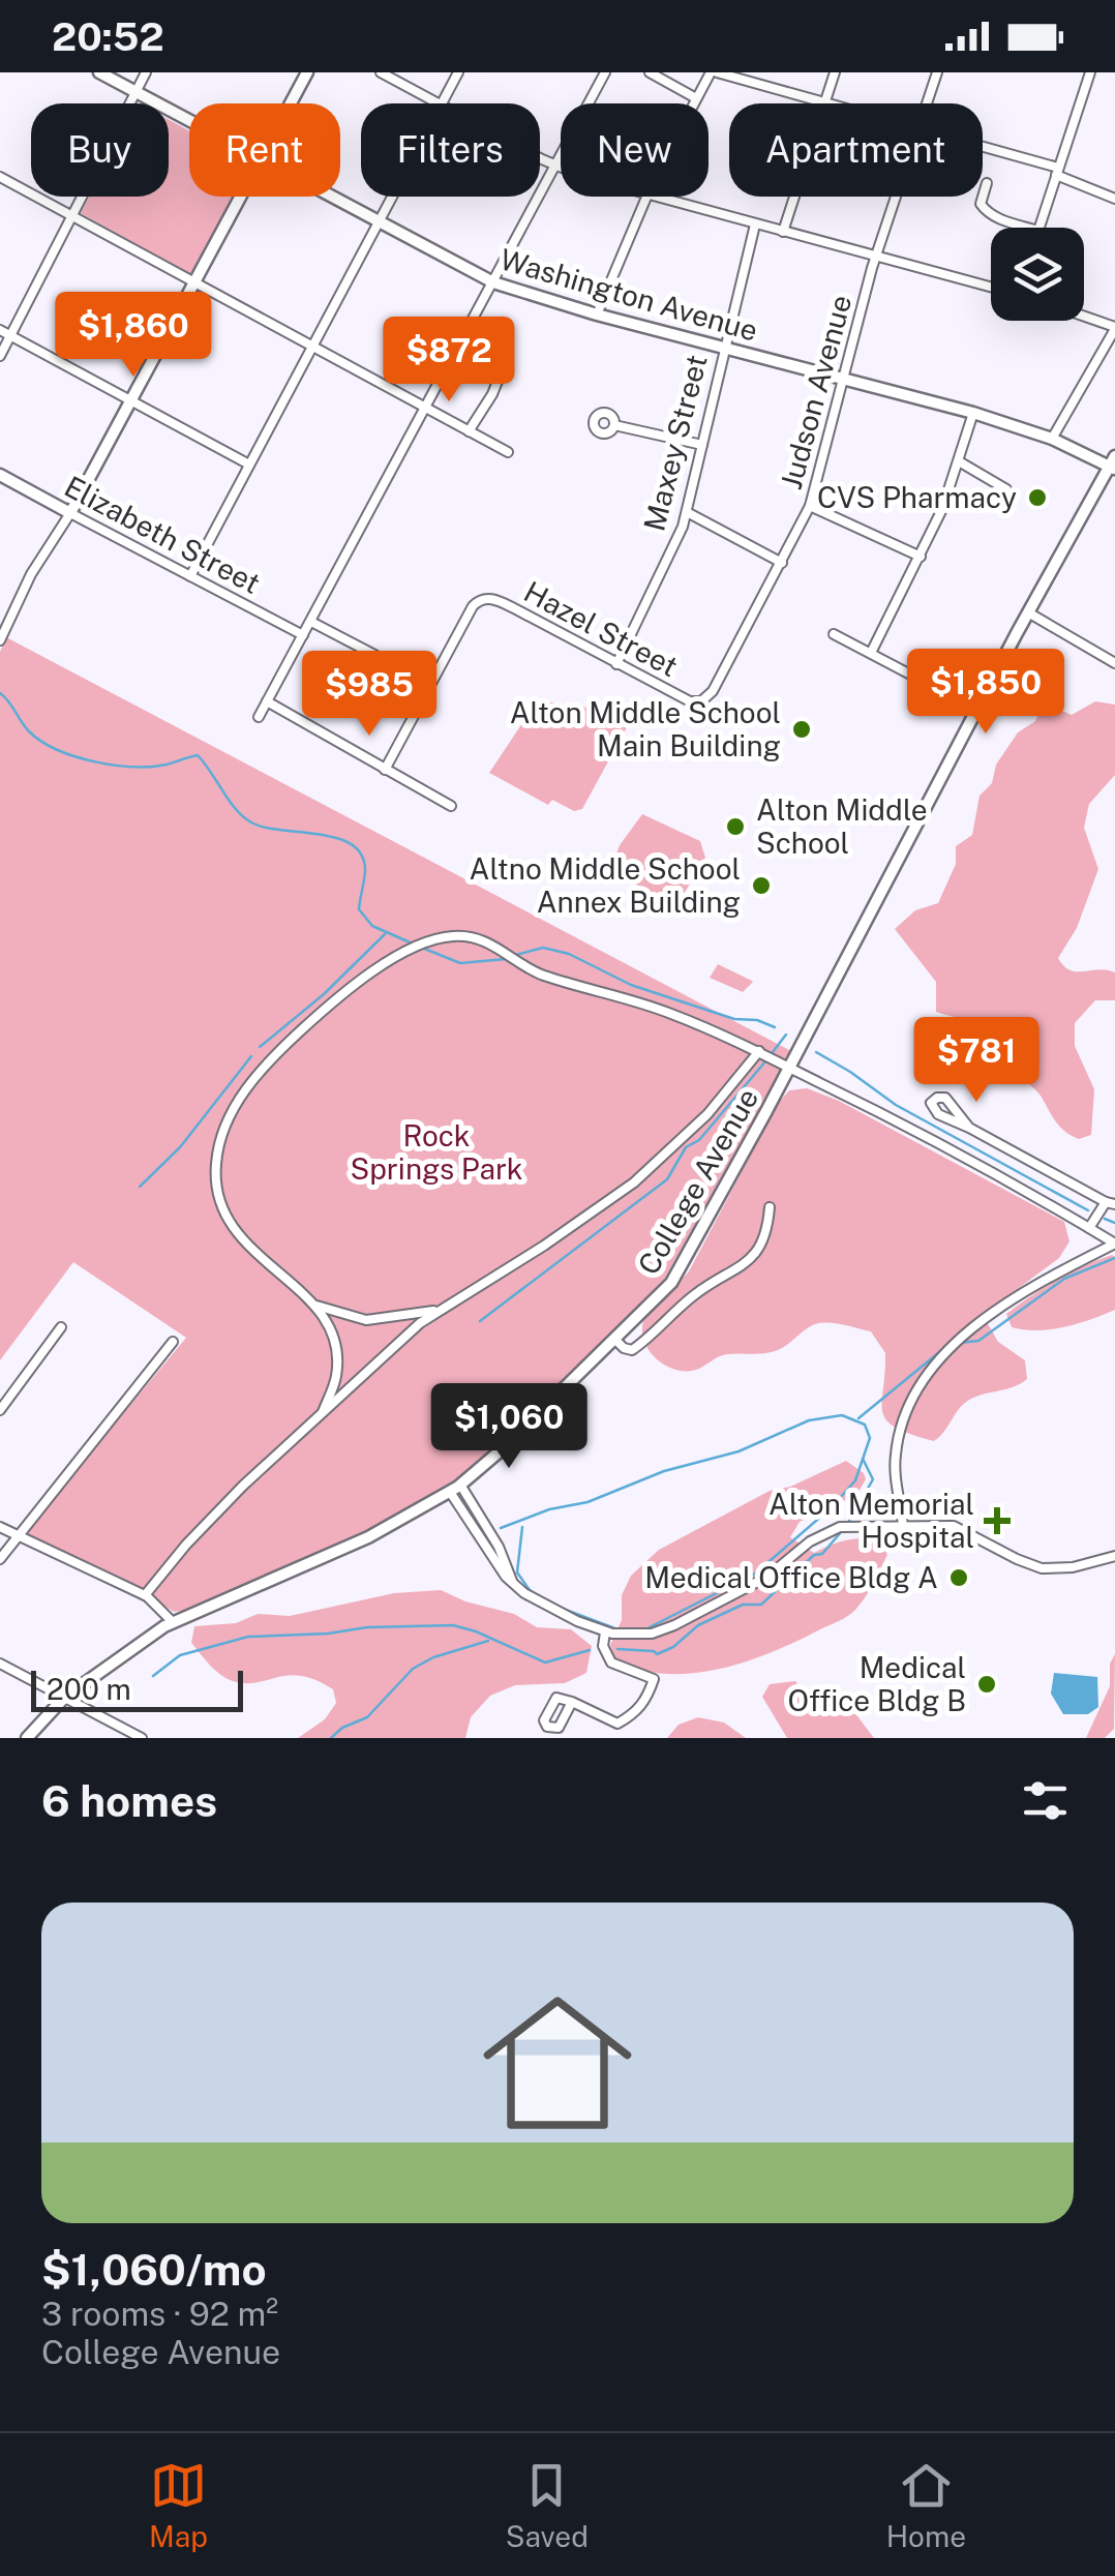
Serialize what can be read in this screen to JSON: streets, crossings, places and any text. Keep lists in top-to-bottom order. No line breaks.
{"streets":{"main road":["Washington Avenue","Elizabeth Street","College Avenue"],"street":["Judson Avenue","Maxey Street","Hazel Street"]},"crossings":[["Washington Avenue","Judson Avenue"],["Washington Avenue","Maxey Street"],["Washington Avenue","College Avenue"],["Judson Avenue","Hazel Street"],["Maxey Street","Hazel Street"]],"parks":["Rock Springs Park"],"places":{"other":["CVS Pharmacy","Alton Middle School Main Building","Alton Middle School","Altno Middle School Annex Building","Medical Office Bldg A","Medical Office Bldg B"],"health":["Alton Memorial Hospital"]},"scale_bar":"200 m","page":{"status":"20:52","chip":["Buy","Rent","Filters","New","Apartment"],"price":["$1,860","$872","$1,850","$985","$781","$1,060"],"scale":"200 m","heading":"6 homes","list":[{"name":"$1,060/mo","note":"3 rooms · 92 m² · College Avenue"}],"tabs":["Map","Saved","Home"]}}
